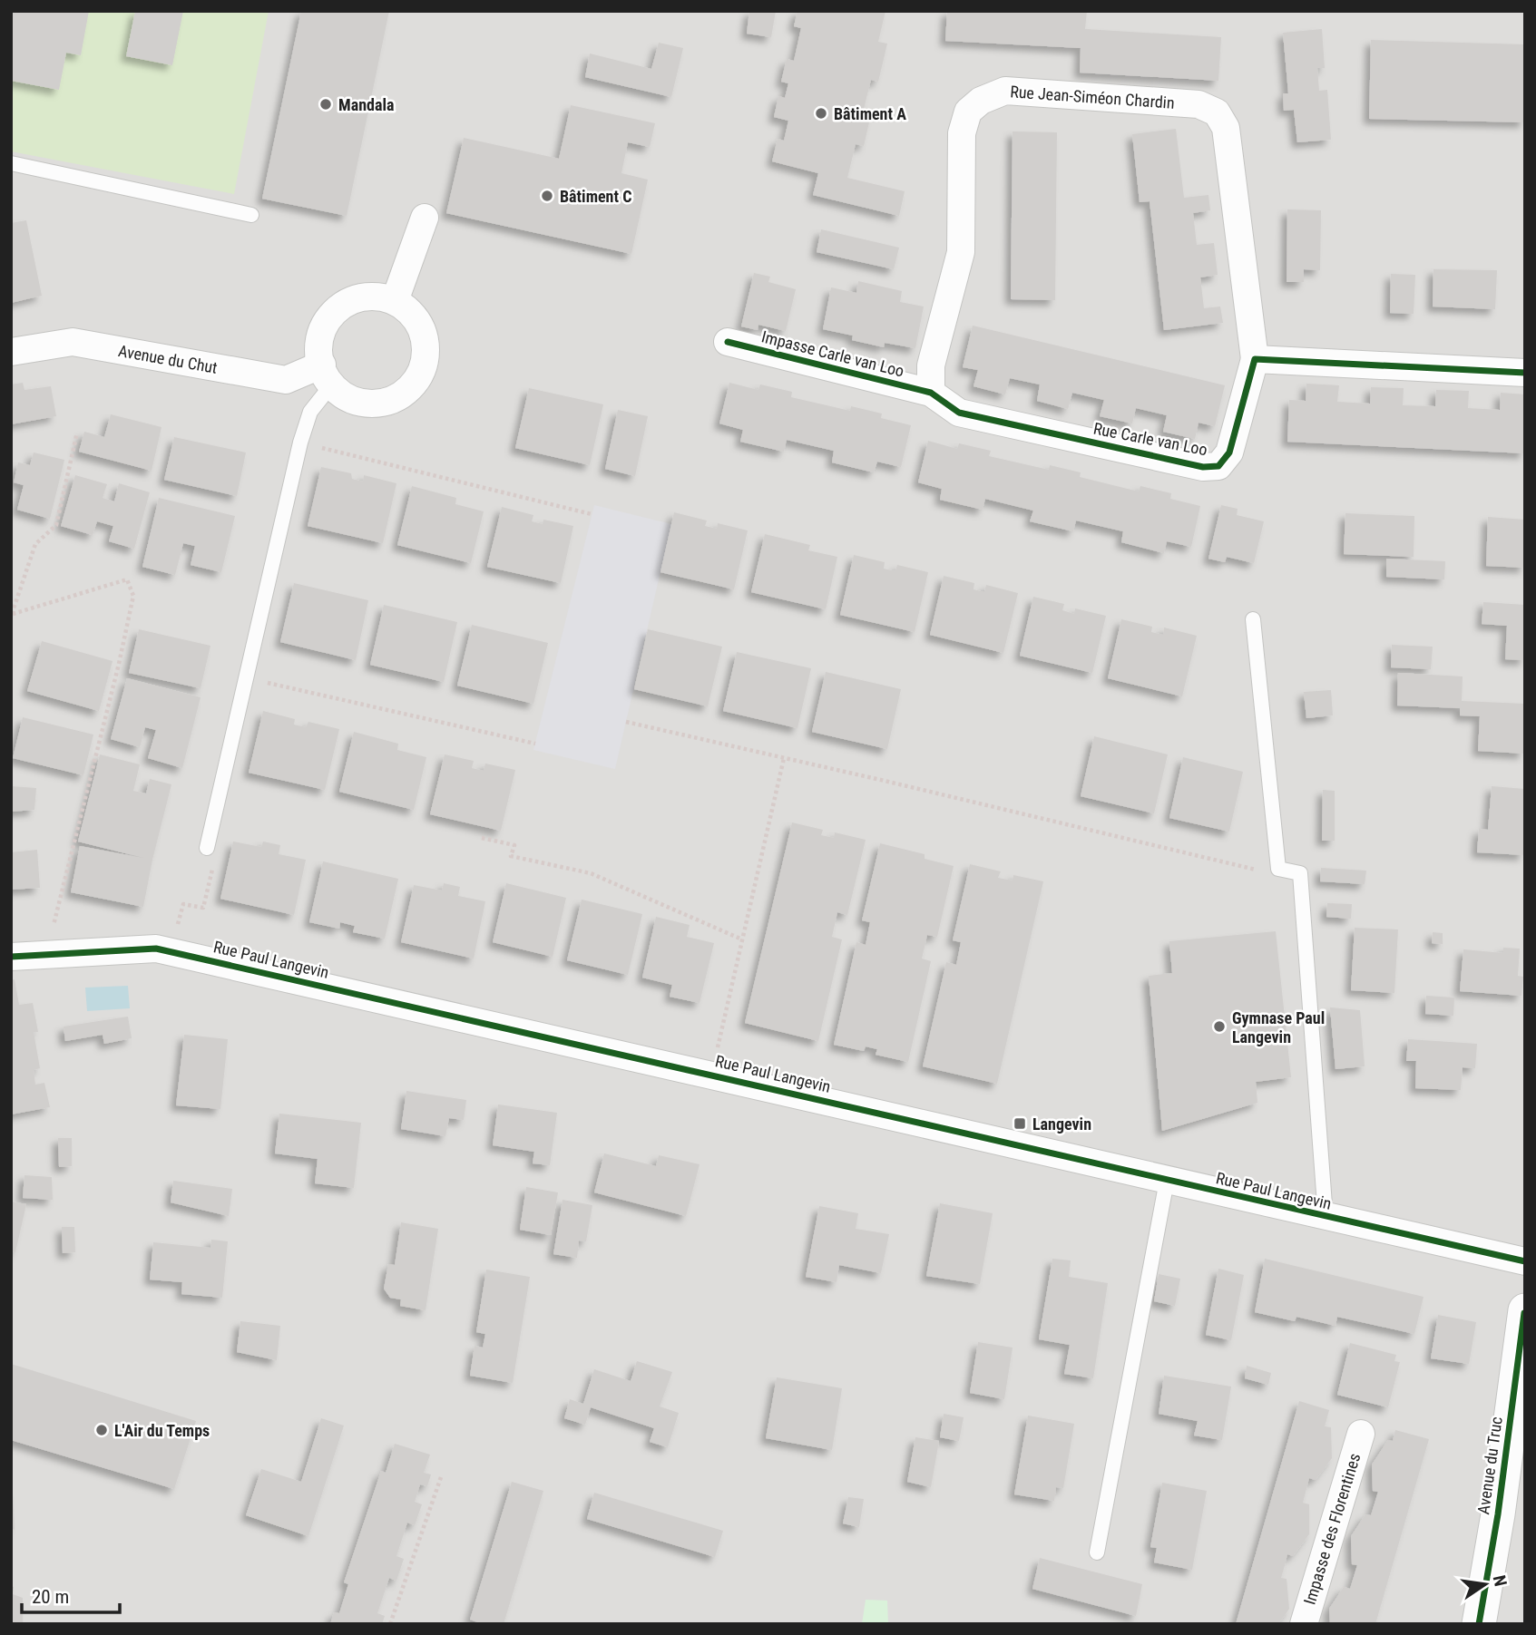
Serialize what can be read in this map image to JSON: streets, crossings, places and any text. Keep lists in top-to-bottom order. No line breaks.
{"streets":{"street":["Rue Jean-Siméon Chardin","Impasse Carle van Loo","Avenue du Chut","Rue Carle van Loo","Rue Paul Langevin","Avenue du Truc","Impasse des Florentines"]},"crossings":[["Rue Jean-Siméon Chardin","Impasse Carle van Loo"],["Rue Jean-Siméon Chardin","Rue Carle van Loo"],["Impasse Carle van Loo","Rue Carle van Loo"]],"places":{"other":["Mandala","Bâtiment A","Bâtiment C","Gymnase Paul Langevin","L'Air du Temps"],"transit":["Langevin"]},"scale_bar":"20 m","north":"right"}
